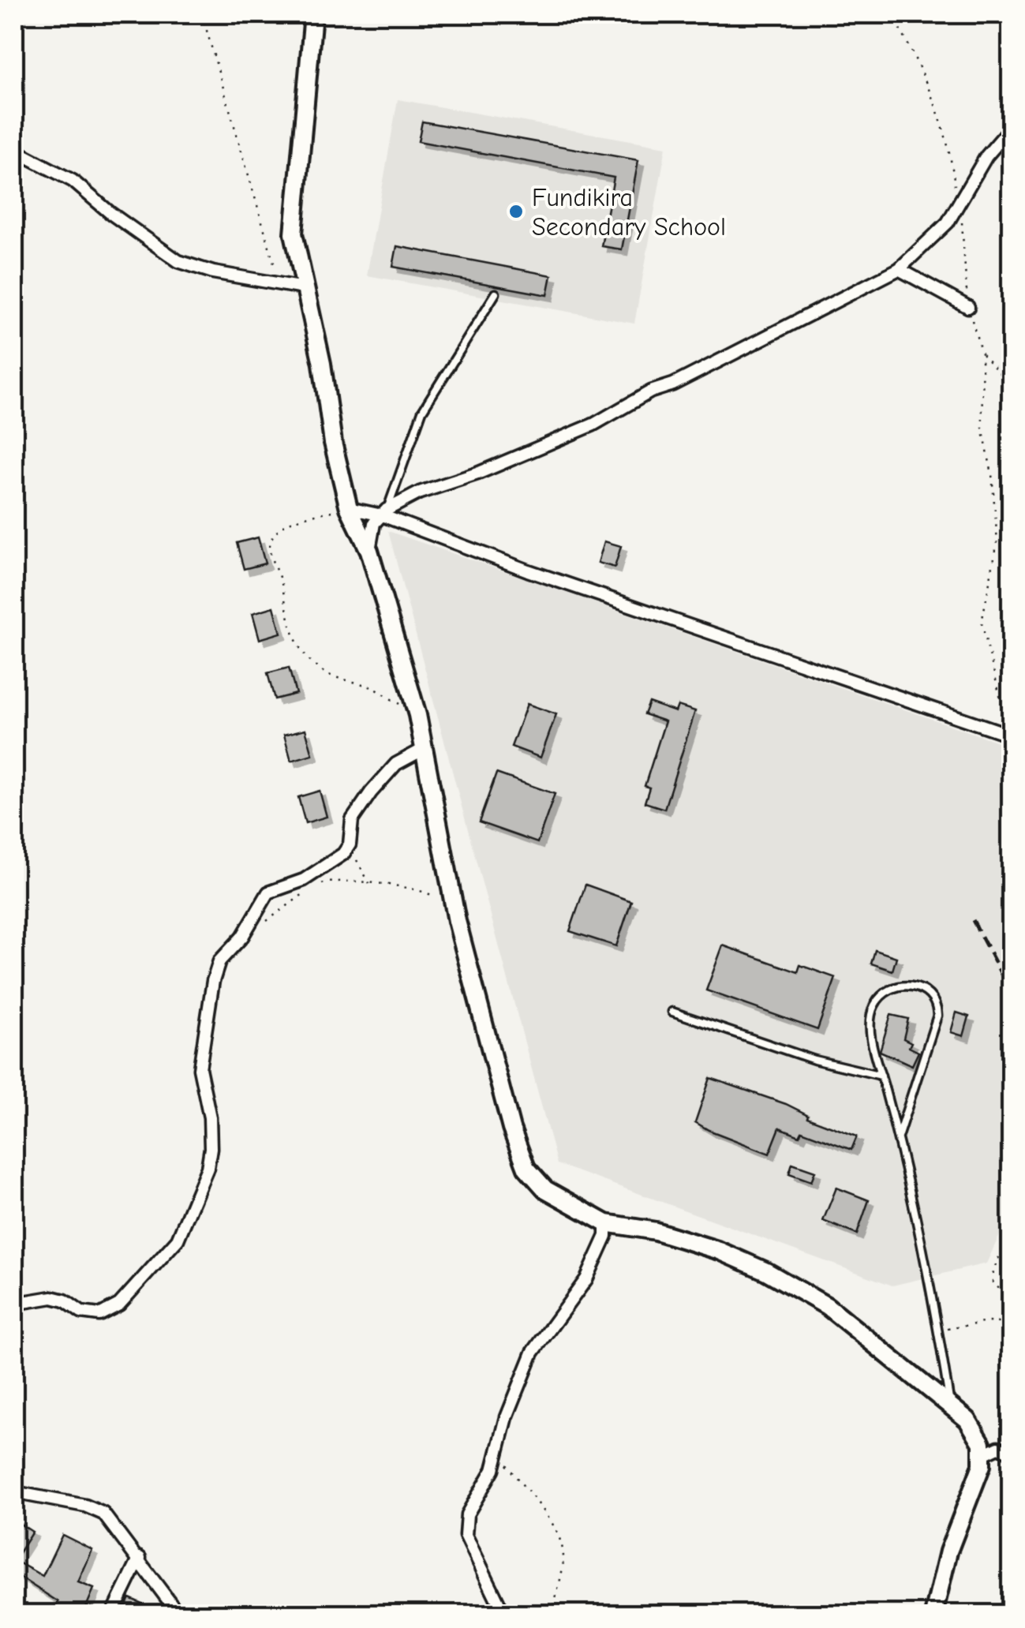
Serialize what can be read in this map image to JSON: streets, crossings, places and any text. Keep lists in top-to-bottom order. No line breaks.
{"places":["Fundikira Secondary School"]}
